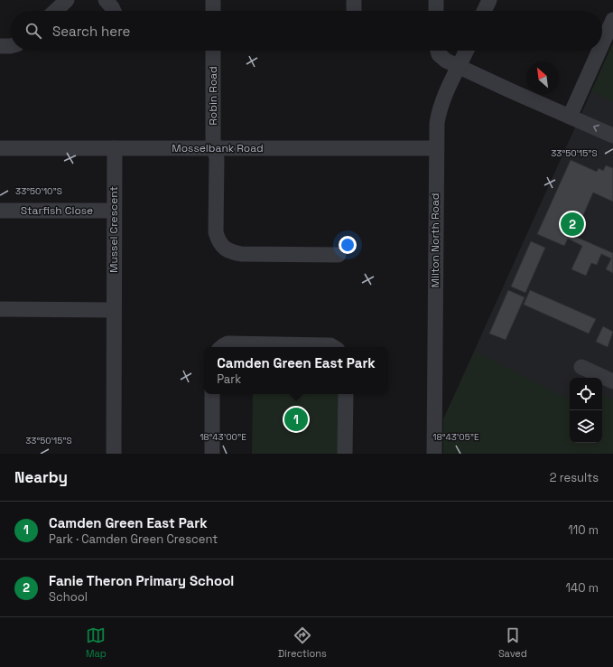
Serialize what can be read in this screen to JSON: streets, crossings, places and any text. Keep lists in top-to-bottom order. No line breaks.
{"streets":{"street":["Robin Road","Mosselbank Road","Starfish Close","Mussel Crescent","Milton North Road"]},"crossings":[["Robin Road","Mosselbank Road"],["Mosselbank Road","Mussel Crescent"],["Mosselbank Road","Milton North Road"],["Starfish Close","Mussel Crescent"]],"north":"top left","page":{"search":"Search here","pins":["2","1"],"popup":["Camden Green East Park","Park"],"heading":["Nearby","2 results"],"list":[{"mark":"1","name":"Camden Green East Park","note":"Park · Camden Green Crescent","value":"110 m"},{"mark":"2","name":"Fanie Theron Primary School","note":"School","value":"140 m"}],"nav":["Map","Directions","Saved"]},"coordinates":["33°50'15\"S","33°50'10\"S","18°43'00\"E","18°43'05\"E"]}
